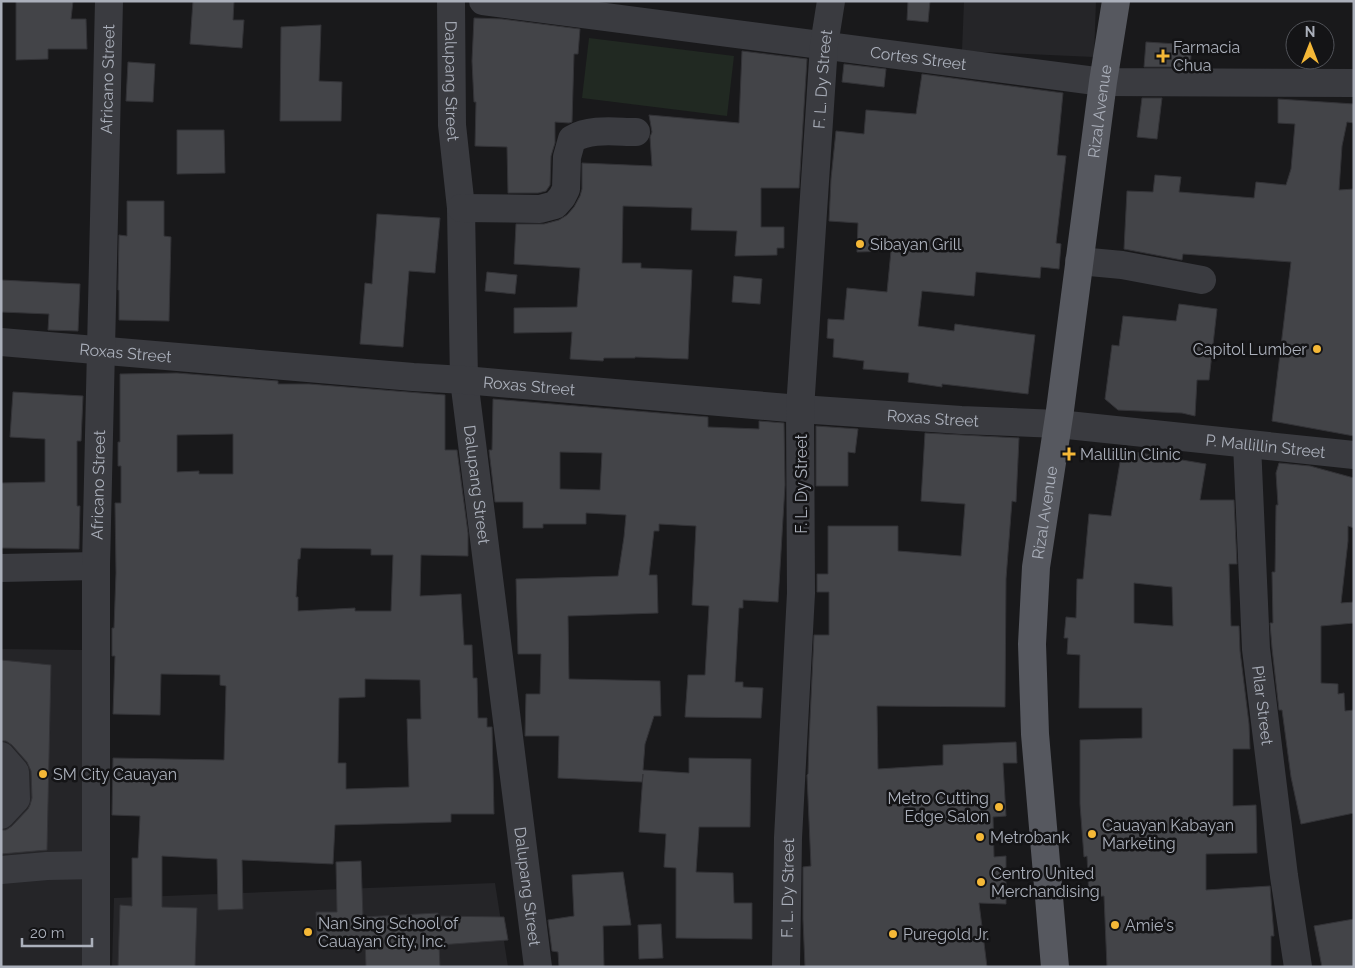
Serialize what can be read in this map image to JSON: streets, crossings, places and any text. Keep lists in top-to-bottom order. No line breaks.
{"streets":{"main road":["Rizal Avenue"],"street":["Cortes Street","Africano Street","F. L. Dy Street","Dalupang Street","Roxas Street","P. Mallillin Street","Pilar Street"]},"crossings":[["Cortes Street","F. L. Dy Street"],["Cortes Street","Rizal Avenue"],["Africano Street","Roxas Street"],["F. L. Dy Street","Roxas Street"],["Dalupang Street","Roxas Street"],["Rizal Avenue","Roxas Street"],["Rizal Avenue","P. Mallillin Street"],["Roxas Street","P. Mallillin Street"],["P. Mallillin Street","Pilar Street"]],"places":{"health":["Farmacia Chua","Mallillin Clinic"],"other":["Sibayan Grill","Capitol Lumber","SM City Cauayan","Metro Cutting Edge Salon","Cauayan Kabayan Marketing","Metrobank","Centro United Merchandising","Amie's","Nan Sing School of Cauayan City, Inc.","Puregold Jr."]},"scale_bar":"20 m","north":"top"}
